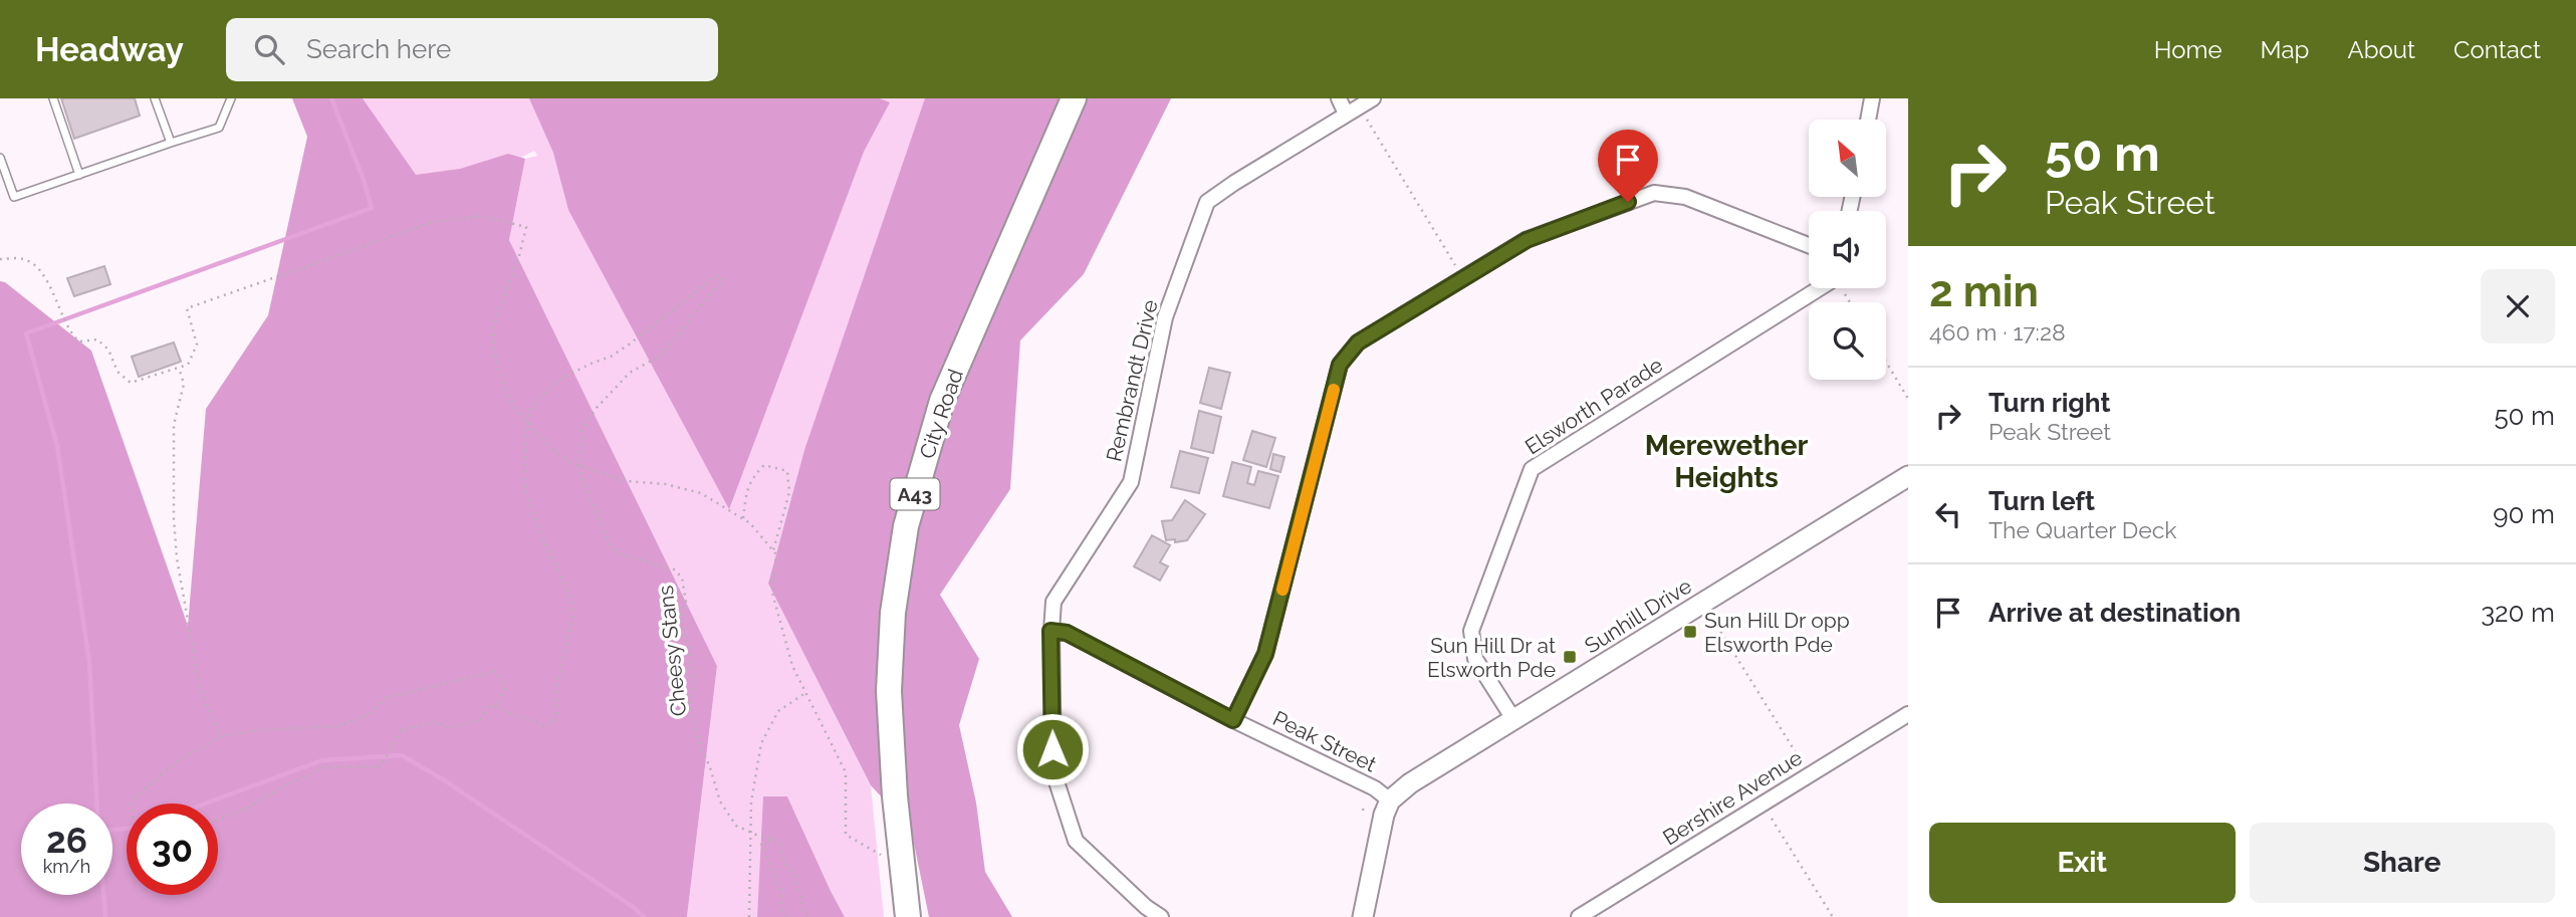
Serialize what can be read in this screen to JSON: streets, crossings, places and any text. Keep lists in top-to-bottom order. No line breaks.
{"streets":{"highway":["City Road","A43"],"street":["Rembrandt Drive","Elsworth Parade","Sunhill Drive","Peak Street","Bershire Avenue"],"path":["Cheesy Stans"]},"crossings":[["Rembrandt Drive","Peak Street"],["Elsworth Parade","Sunhill Drive"],["Sunhill Drive","Peak Street"]],"districts":["Merewether Heights"],"places":{"transit":["Sun Hill Dr opp Elsworth Pde","Sun Hill Dr at Elsworth Pde"]},"north":"top left","page":{"header":"Headway","search":"Search here","nav":["Home","Map","About","Contact"],"turn":["50 m","Peak Street"],"heading":["2 min","460 m · 17:28"],"list":[{"name":"Turn right","note":"Peak Street","value":"50 m"},{"name":"Turn left","note":"The Quarter Deck","value":"90 m"},{"name":"Arrive at destination","value":"320 m"}],"speed":"26 km/h","limit":"30","buttons":["Exit","Share"]}}
